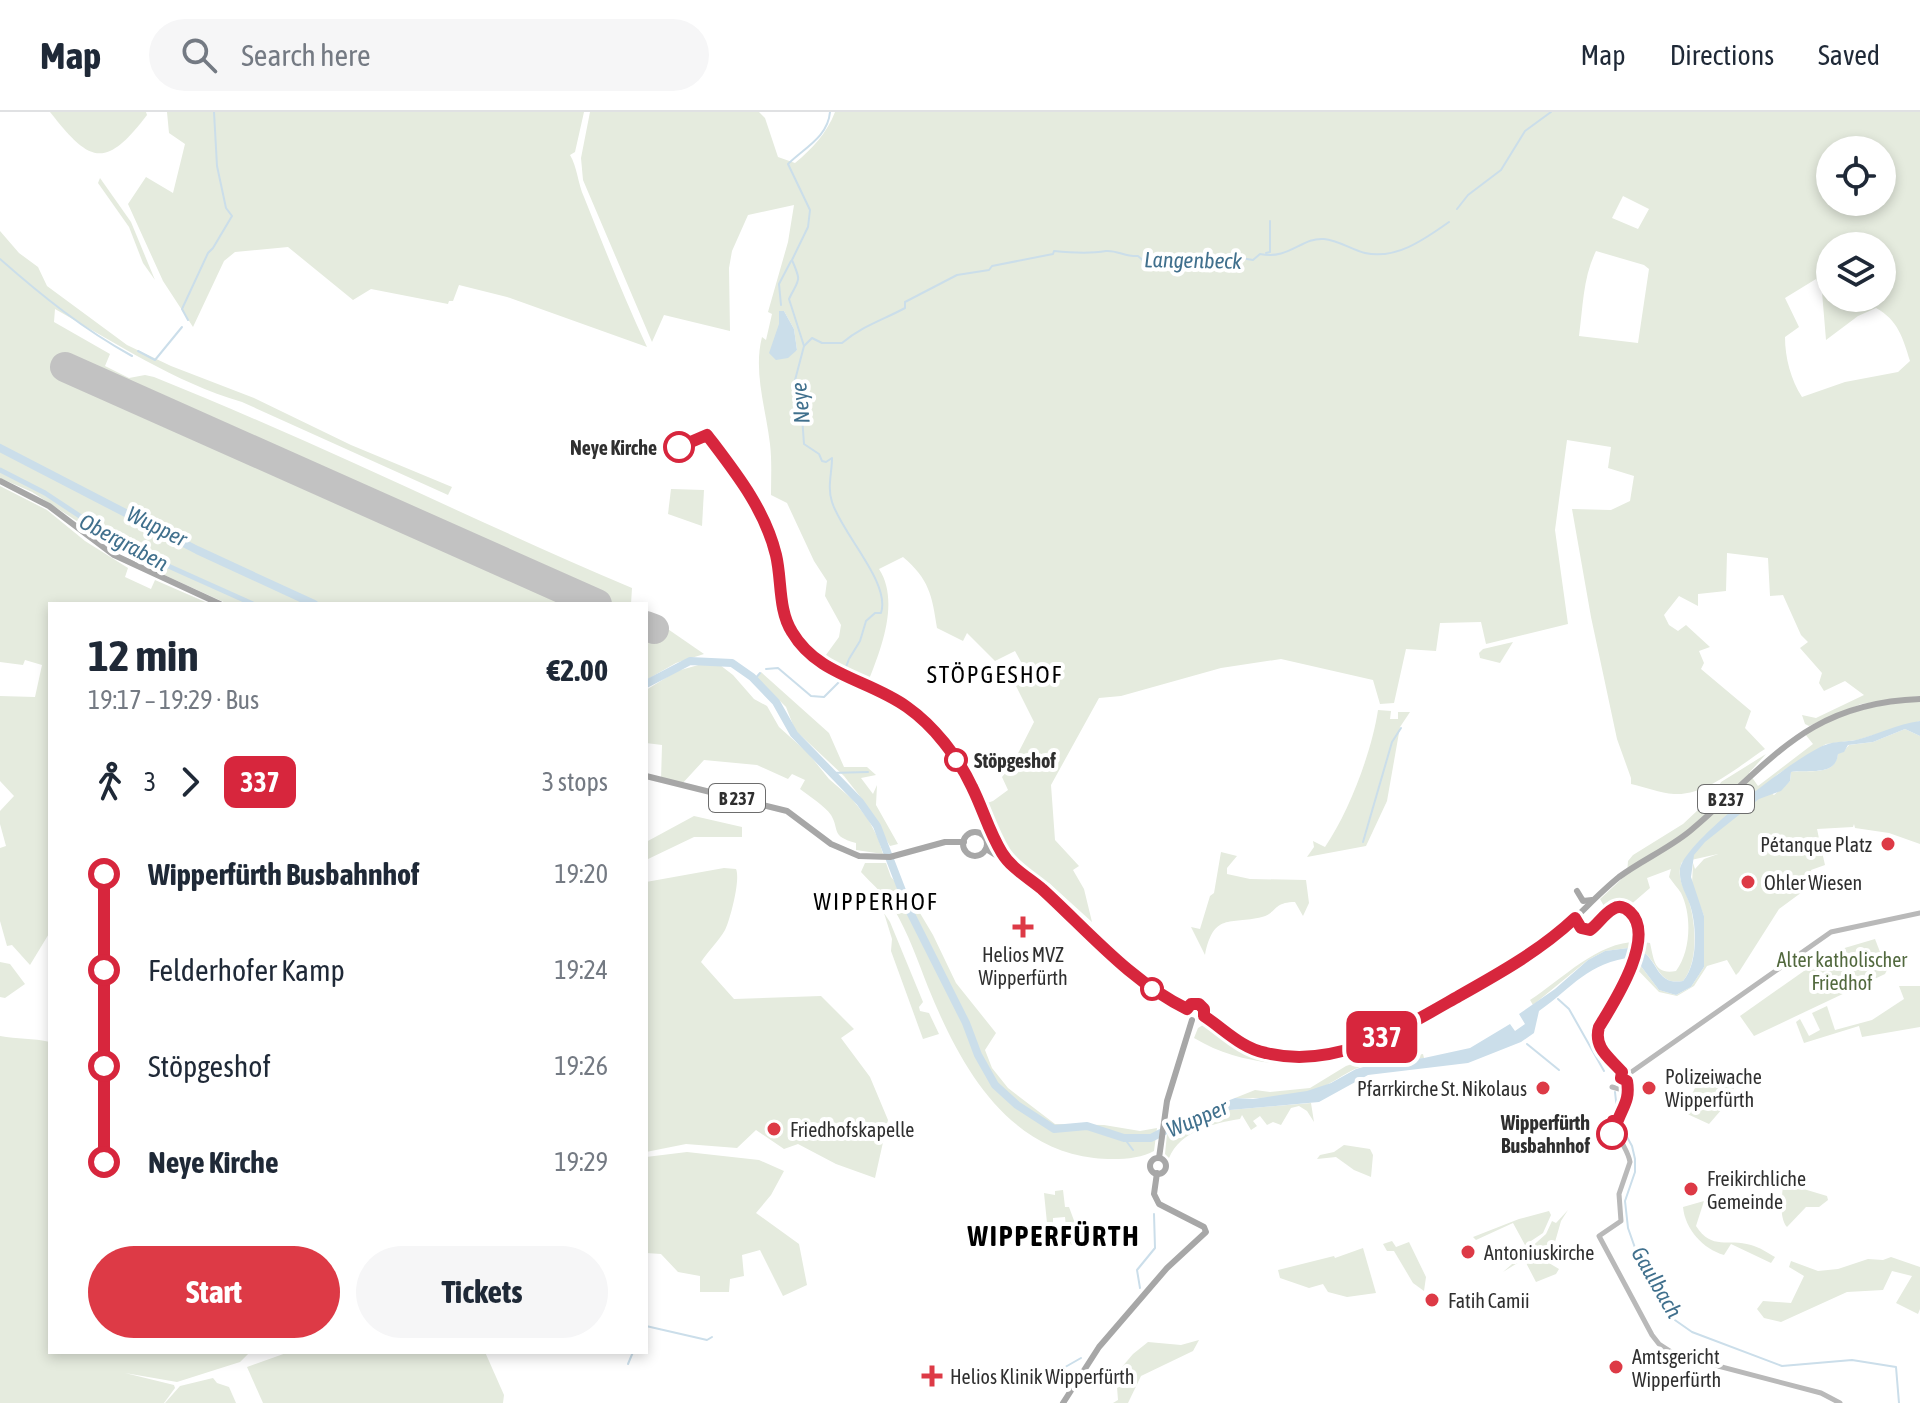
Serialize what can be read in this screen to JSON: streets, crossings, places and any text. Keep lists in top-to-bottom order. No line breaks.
{"streets":{"main road":["B 237"]},"districts":["STÖPGESHOF","WIPPERHOF","WIPPERFÜRTH"],"water":["Langenbeck","Neye","Wupper","Obergraben","Gaulbach"],"parks":["Alter katholischer Friedhof"],"places":{"other":["Neye Kirche","Stöpgeshof","Pétanque Platz","Ohler Wiesen","Pfarrkirche St. Nikolaus","Polizeiwache Wipperfürth","Friedhofskapelle","Wipperfürth Busbahnhof","Freikirchliche Gemeinde","Antoniuskirche","Fatih Camii","Amtsgericht Wipperfürth"],"health":["Helios MVZ Wipperfürth","Helios Klinik Wipperfürth"]},"lines":["bus line 337"],"page":{"header":"Map","search":"Search here","nav":["Map","Directions","Saved"],"on_map":"337","heading":["12 min","19:17 – 19:29 · Bus","€2.00"],"legs":["3","337","3 stops"],"list":[{"name":"Wipperfürth Busbahnhof","value":"19:20"},{"name":"Felderhofer Kamp","value":"19:24"},{"name":"Stöpgeshof","value":"19:26"},{"name":"Neye Kirche","value":"19:29"}],"buttons":["Start","Tickets"]}}
